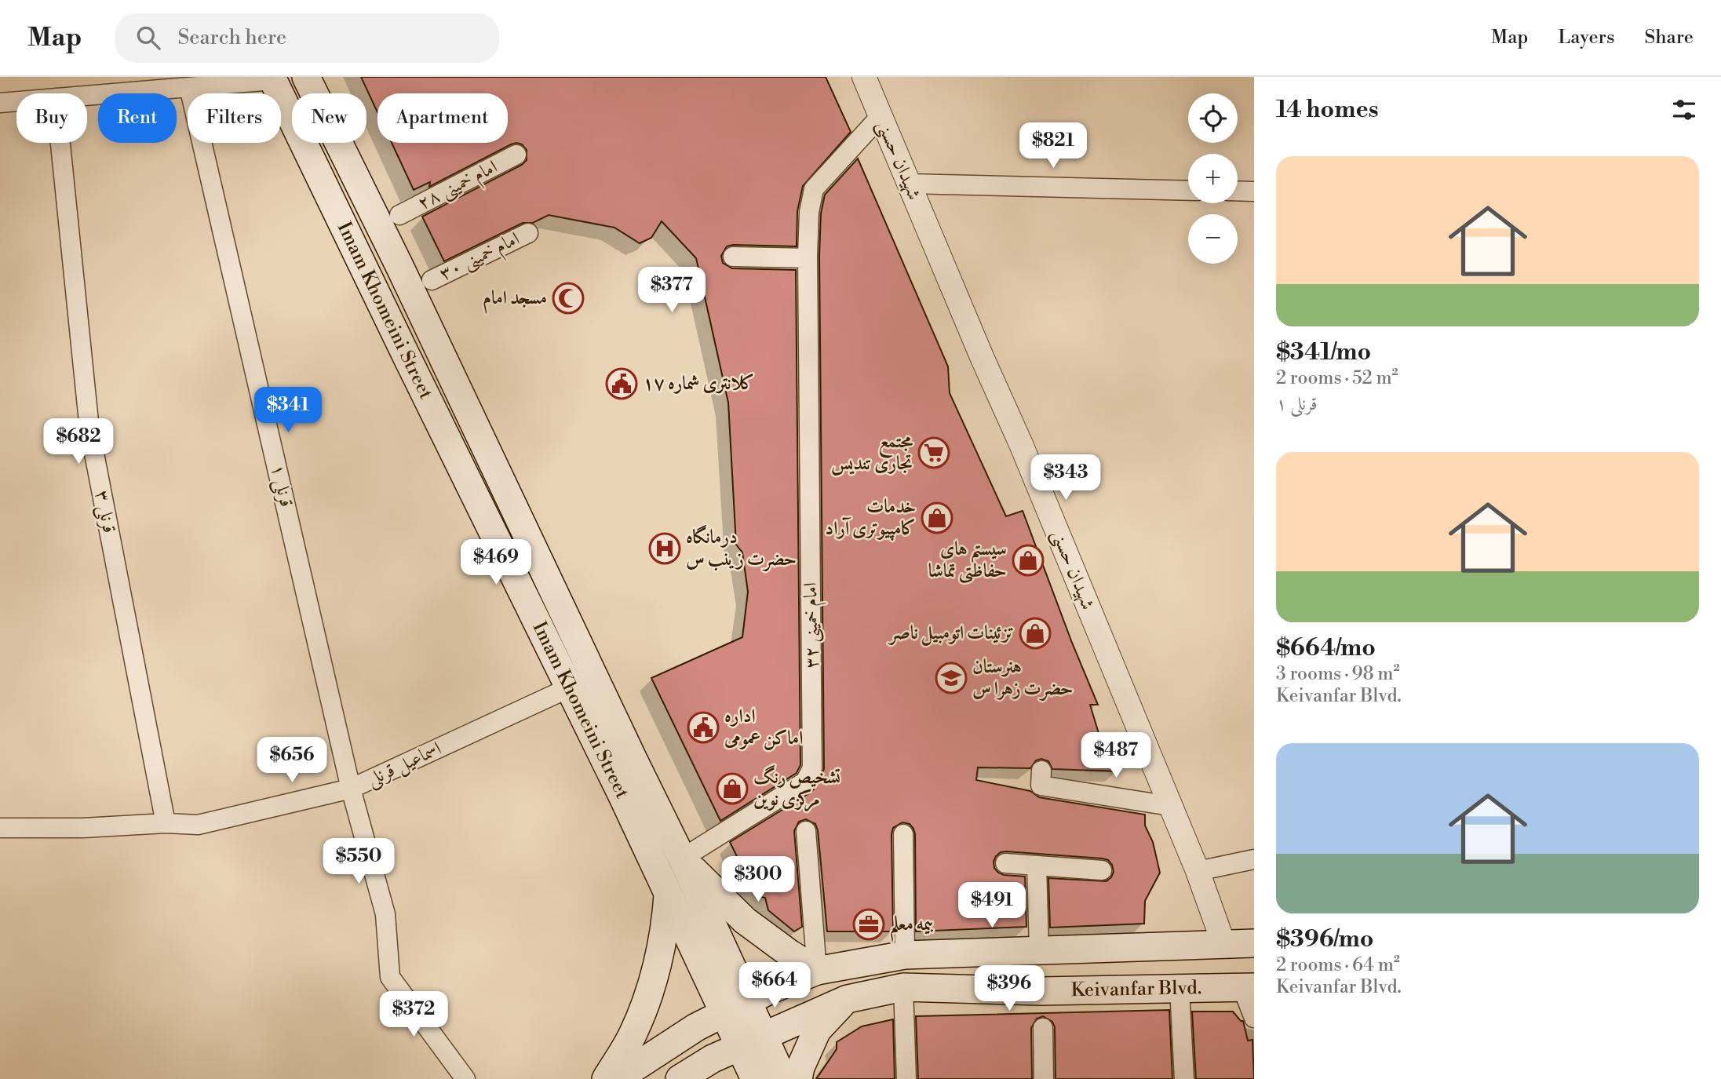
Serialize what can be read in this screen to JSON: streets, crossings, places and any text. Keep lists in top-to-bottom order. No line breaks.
{"streets":{"main road":["Imam Khomeini Street","Keivanfar Blvd."],"street":["شهیدان حسنی","امام خمینی ۲۸","امام خمینی ۳۰","قرنلی ۱","قرنلی ۳","امام خمینی ۳۲","اسماعیل قرنلی"]},"crossings":[["شهیدان حسنی","امام خمینی ۳۲"],["Imam Khomeini Street","امام خمینی ۳۲"],["Imam Khomeini Street","اسماعیل قرنلی"],["Imam Khomeini Street","Keivanfar Blvd."],["قرنلی ۱","اسماعیل قرنلی"],["قرنلی ۳","اسماعیل قرنلی"]],"places":{"mosque":["مسجد امام"],"public building":["کلانتری شماره ۱۷","اداره اماکن عمومی"],"supermarket":["مجتمع تجاری تندیس"],"shop":["خدمات کامپیوتری آراد","سیستم های حفاظتی تماشا","تزئینات اتومبیل ناصر","تشخیص رنگ مرکزی نوین"],"hospital":["درمانگاه حضرت زینب س"],"school or university":["هنرستان حضرت زهرا س"],"office":["بیمه معلم"]},"page":{"header":"Map","search":"Search here","nav":["Map","Layers","Share"],"heading":"14 homes","map_buttons":["+","−"],"chip":["Buy","Rent","Filters","New","Apartment"],"price":["$821","$377","$341","$682","$343","$469","$487","$656","$550","$300","$491","$664","$396","$372"],"list":[{"name":"$341/mo","note":"2 rooms · 52 m² · قرنلی ۱"},{"name":"$664/mo","note":"3 rooms · 98 m² · Keivanfar Blvd."},{"name":"$396/mo","note":"2 rooms · 64 m² · Keivanfar Blvd."}]}}
